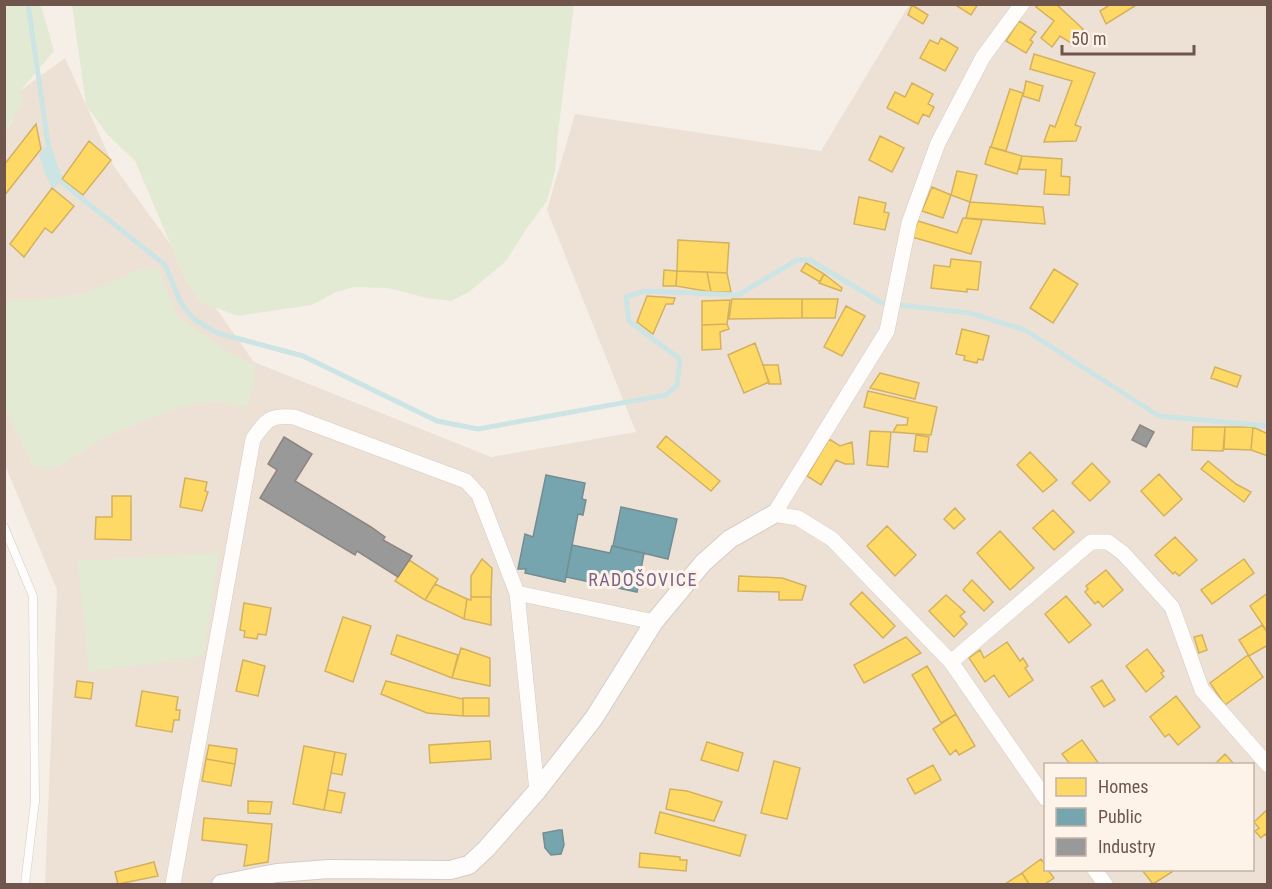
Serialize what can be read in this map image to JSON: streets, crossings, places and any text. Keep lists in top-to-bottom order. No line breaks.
{"districts":["RADOŠOVICE"],"legend":["Homes","Public","Industry"],"scale_bar":"50 m"}
